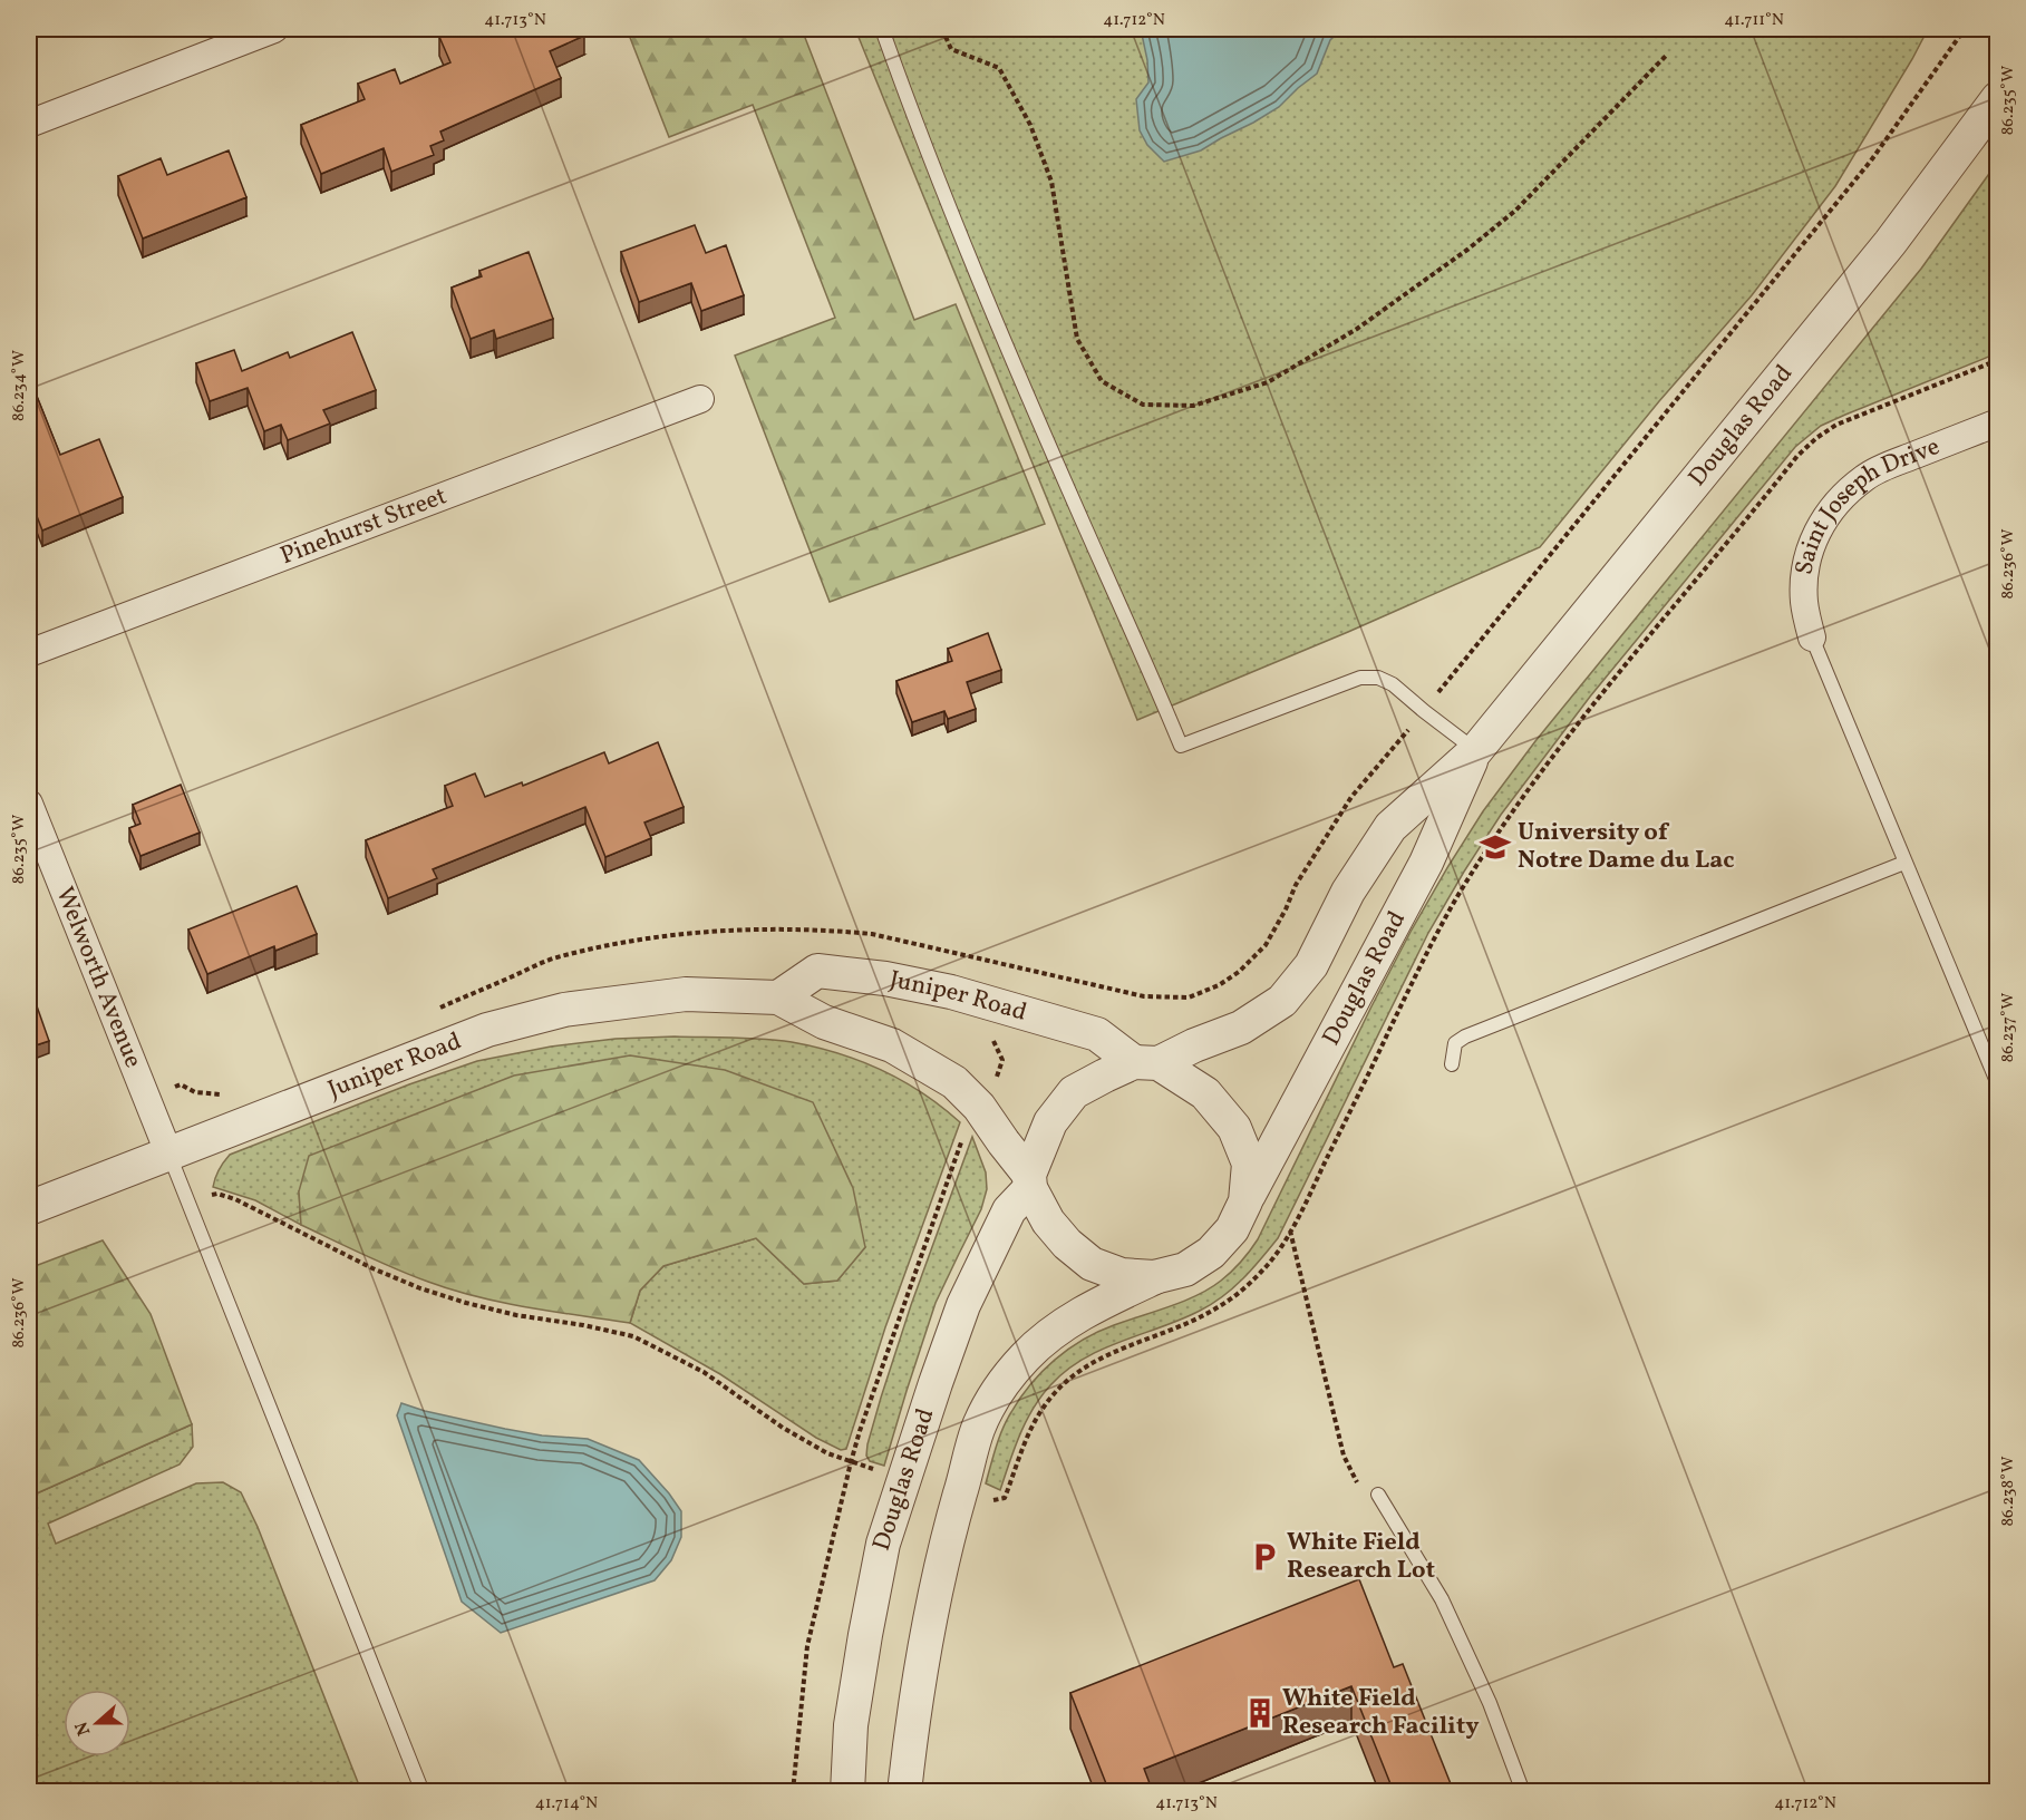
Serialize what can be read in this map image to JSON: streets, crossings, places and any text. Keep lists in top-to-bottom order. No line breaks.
{"streets":{"street":["Douglas Road","Saint Joseph Drive","Pinehurst Street","Welworth Avenue","Juniper Road"]},"crossings":[["Douglas Road","Juniper Road"],["Welworth Avenue","Juniper Road"]],"places":{"school or university":["University of Notre Dame du Lac"],"parking":["White Field Research Lot"],"building":["White Field Research Facility"]},"north":"left","coordinates":["41.713°N","41.712°N","41.711°N","86.235°W","86.234°W","86.236°W","86.237°W","86.238°W","41.714°N"]}
